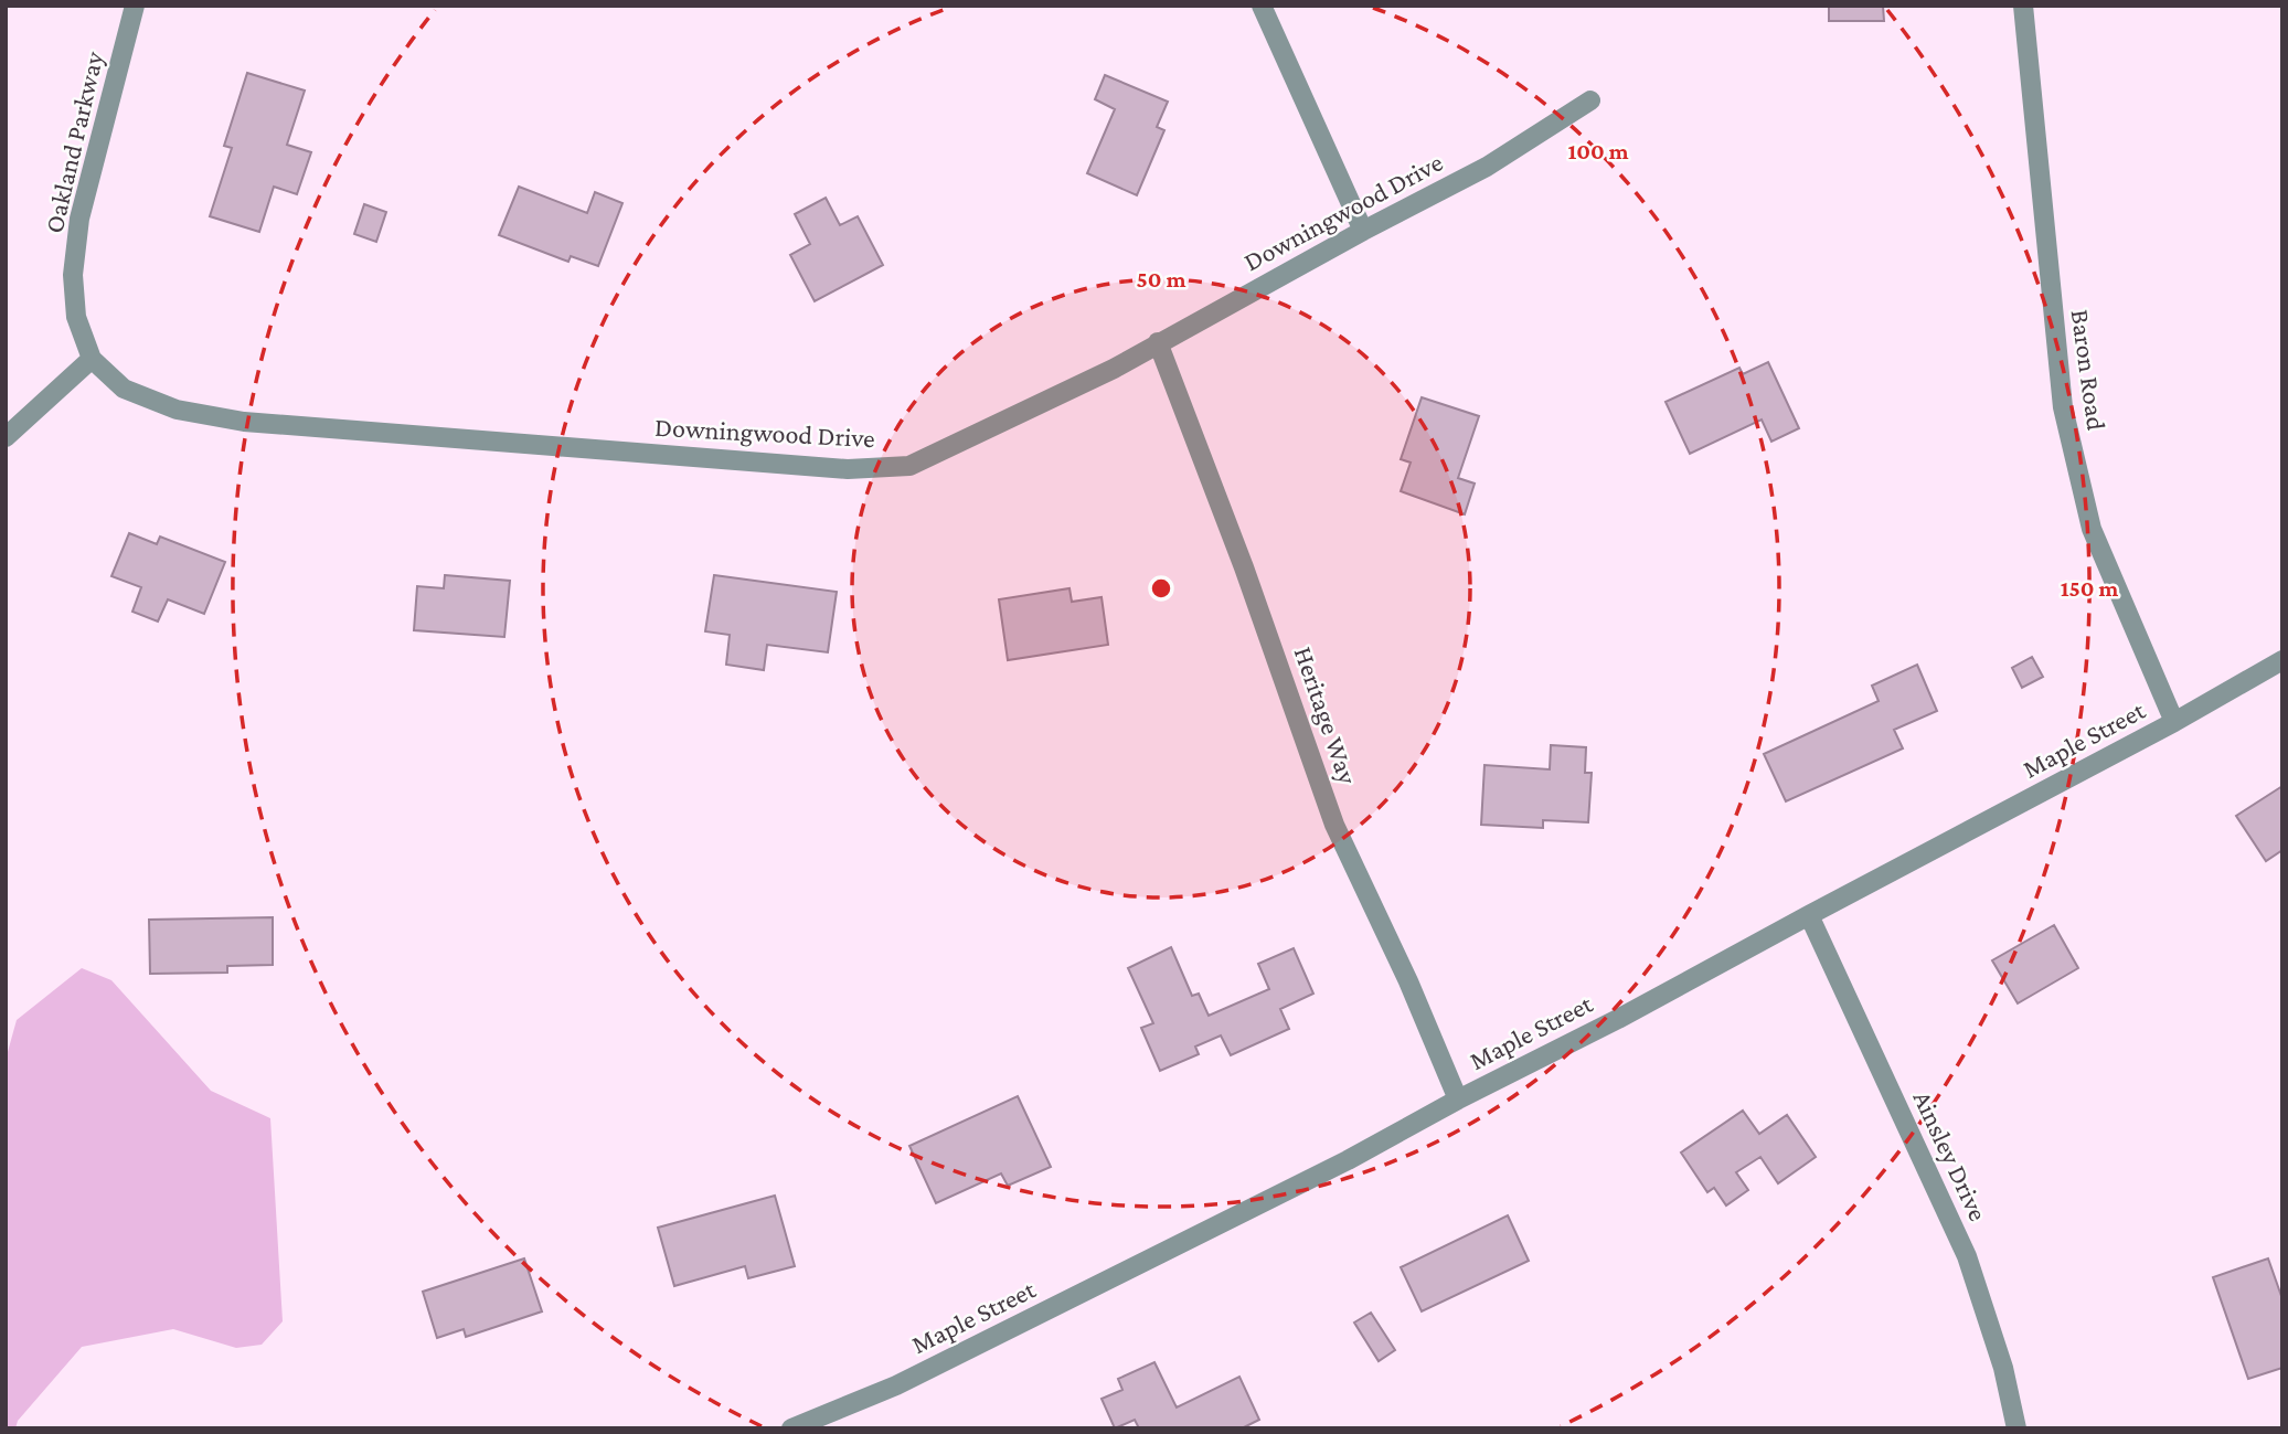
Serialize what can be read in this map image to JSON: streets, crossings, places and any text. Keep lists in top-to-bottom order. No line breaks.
{"streets":{"street":["Oakland Parkway","Downingwood Drive","Baron Road","Heritage Way","Maple Street","Ainsley Drive"]},"crossings":[["Oakland Parkway","Downingwood Drive"],["Downingwood Drive","Heritage Way"],["Baron Road","Maple Street"],["Heritage Way","Maple Street"],["Maple Street","Ainsley Drive"]],"rings":["100 m","50 m","150 m"]}
